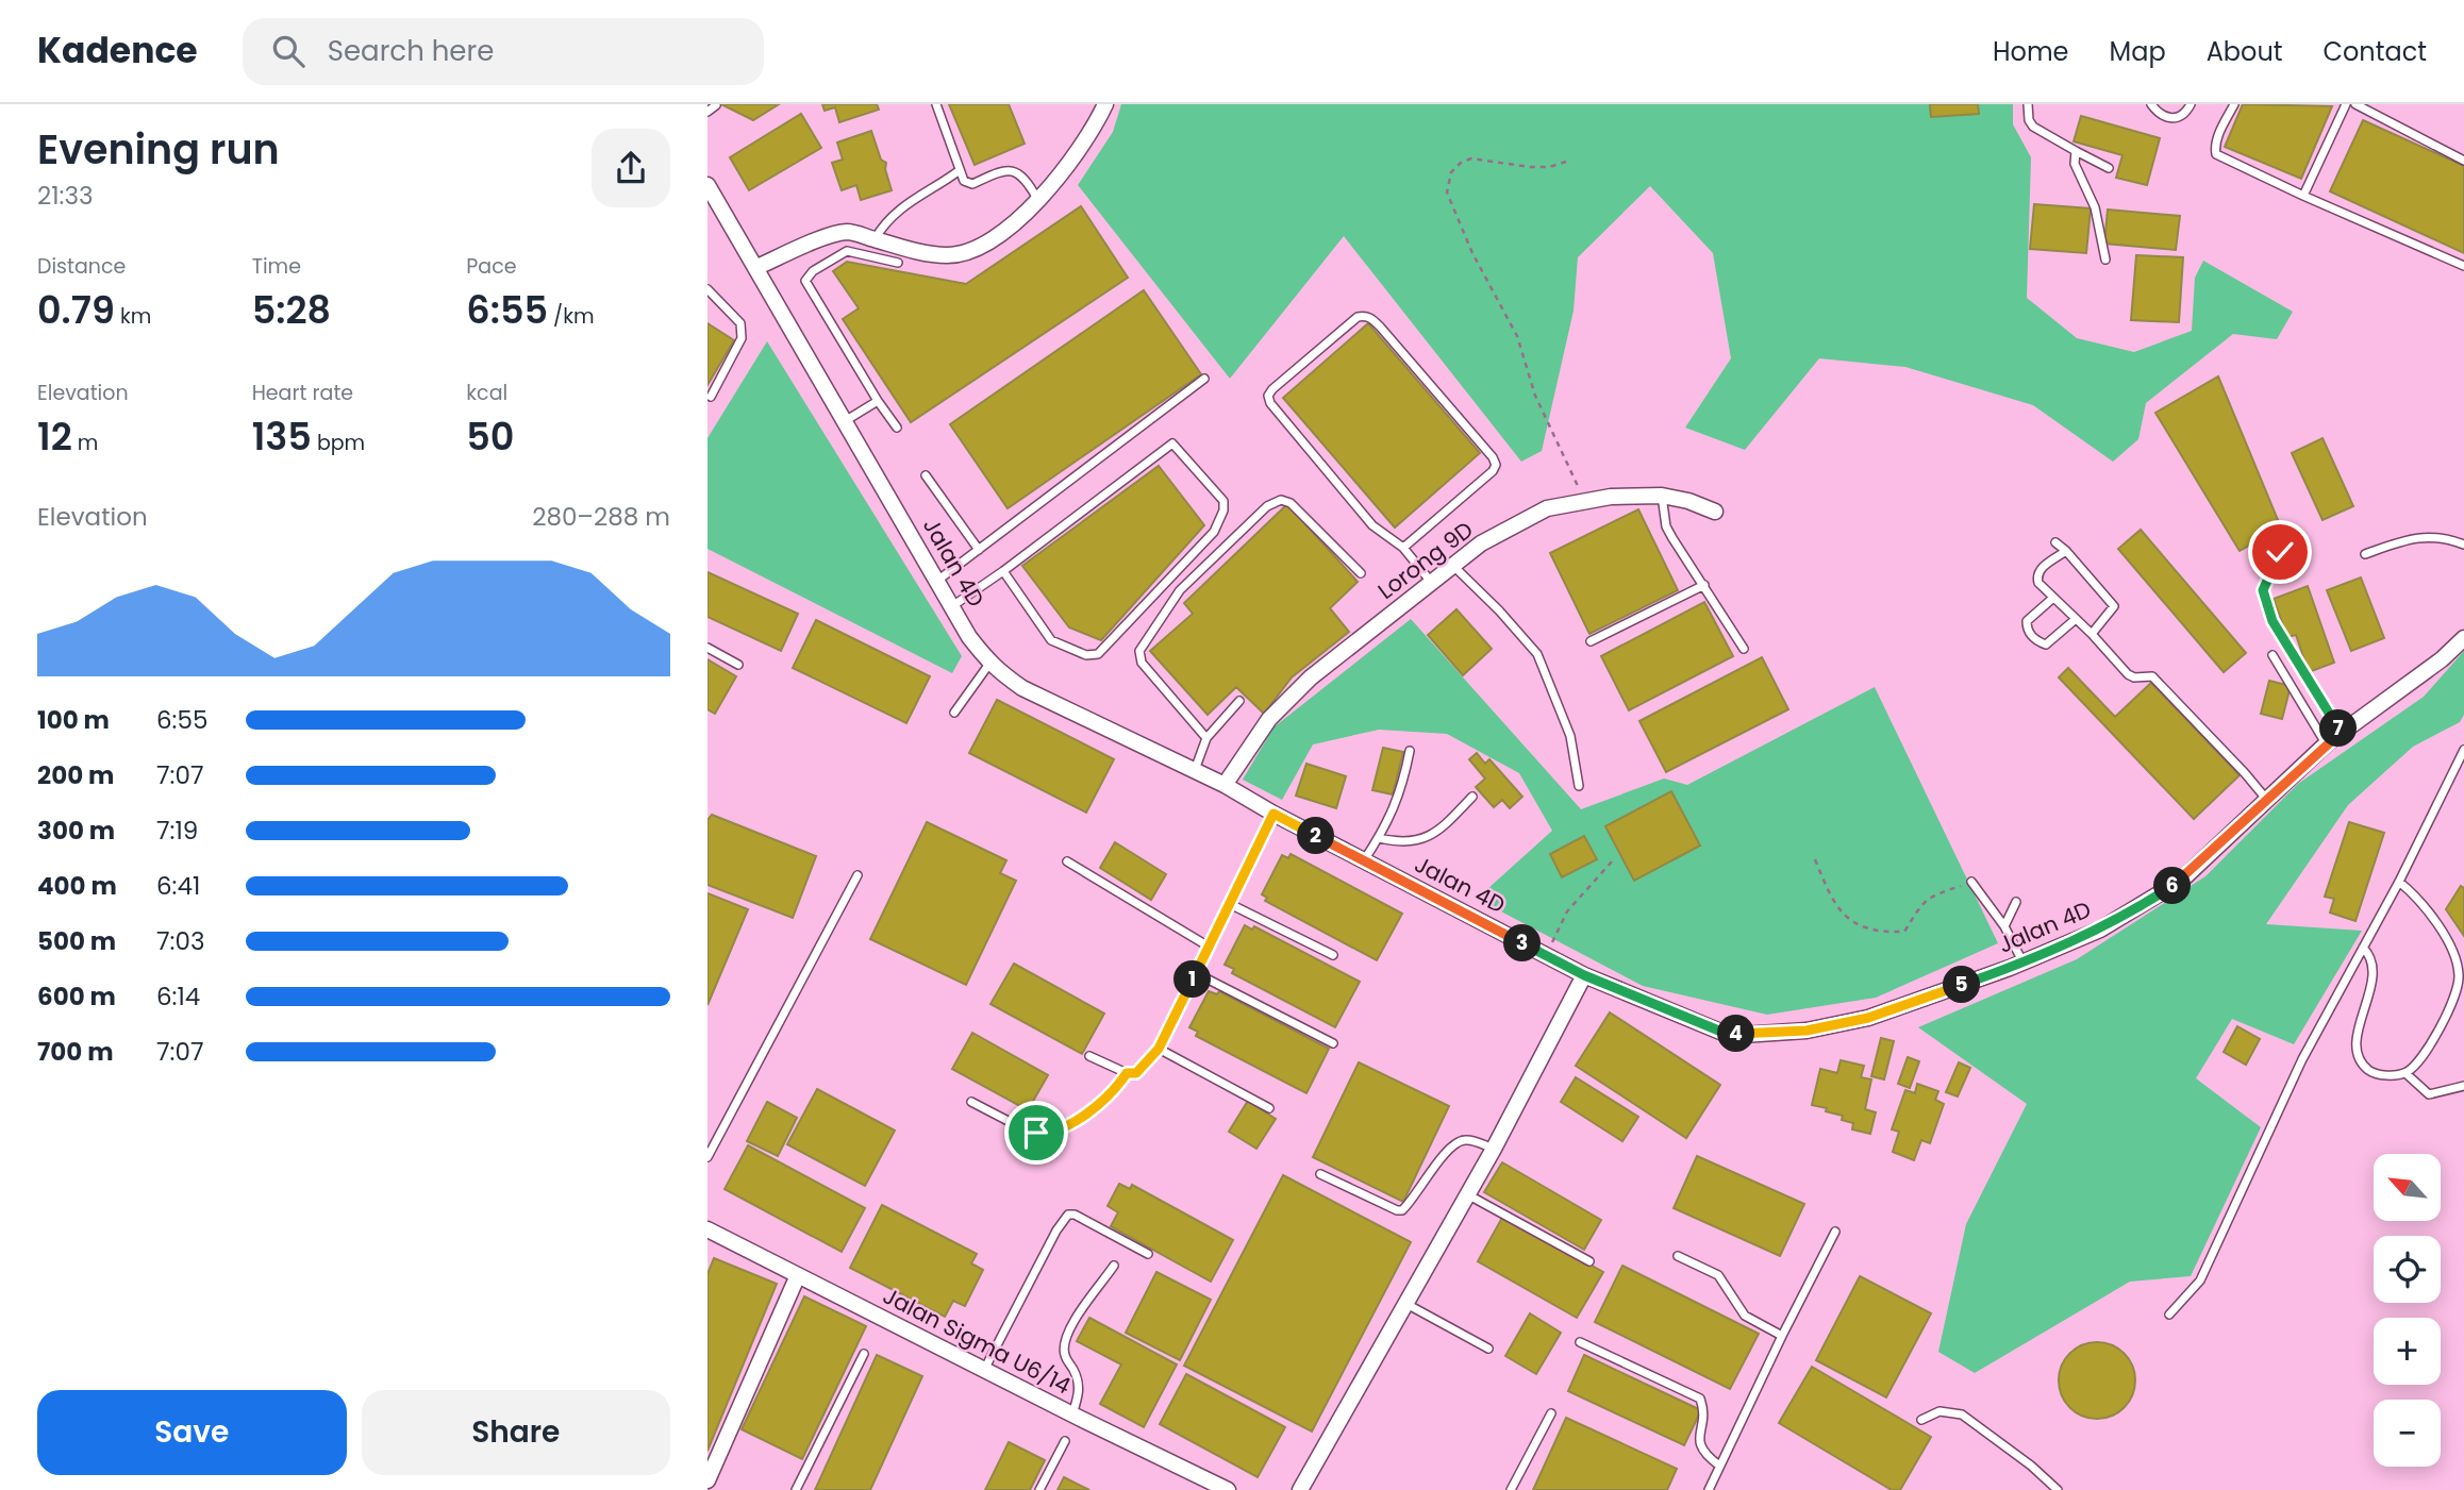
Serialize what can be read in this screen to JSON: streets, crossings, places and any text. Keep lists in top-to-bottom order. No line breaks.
{"streets":{"street":["Lorong 9D","Jalan 4D","Jalan Sigma U6/14"]},"crossings":[["Lorong 9D","Jalan 4D"]],"north":"top left","page":{"header":"Kadence","search":"Search here","nav":["Home","Map","About","Contact"],"heading":["Evening run","21:33"],"stats":[["Distance","0.79 km"],["Time","5:28"],["Pace","6:55 /km"],["Elevation","12 m"],["Heart rate","135 bpm"],["kcal","50"]],"chart":["Elevation","280–288 m"],"list":[{"name":"100 m","note":"6:55"},{"name":"200 m","note":"7:07"},{"name":"300 m","note":"7:19"},{"name":"400 m","note":"6:41"},{"name":"500 m","note":"7:03"},{"name":"600 m","note":"6:14"},{"name":"700 m","note":"7:07"}],"pins":["7","2","6","3","1","5","4"],"map_buttons":["+","−"],"buttons":["Save","Share"]}}
